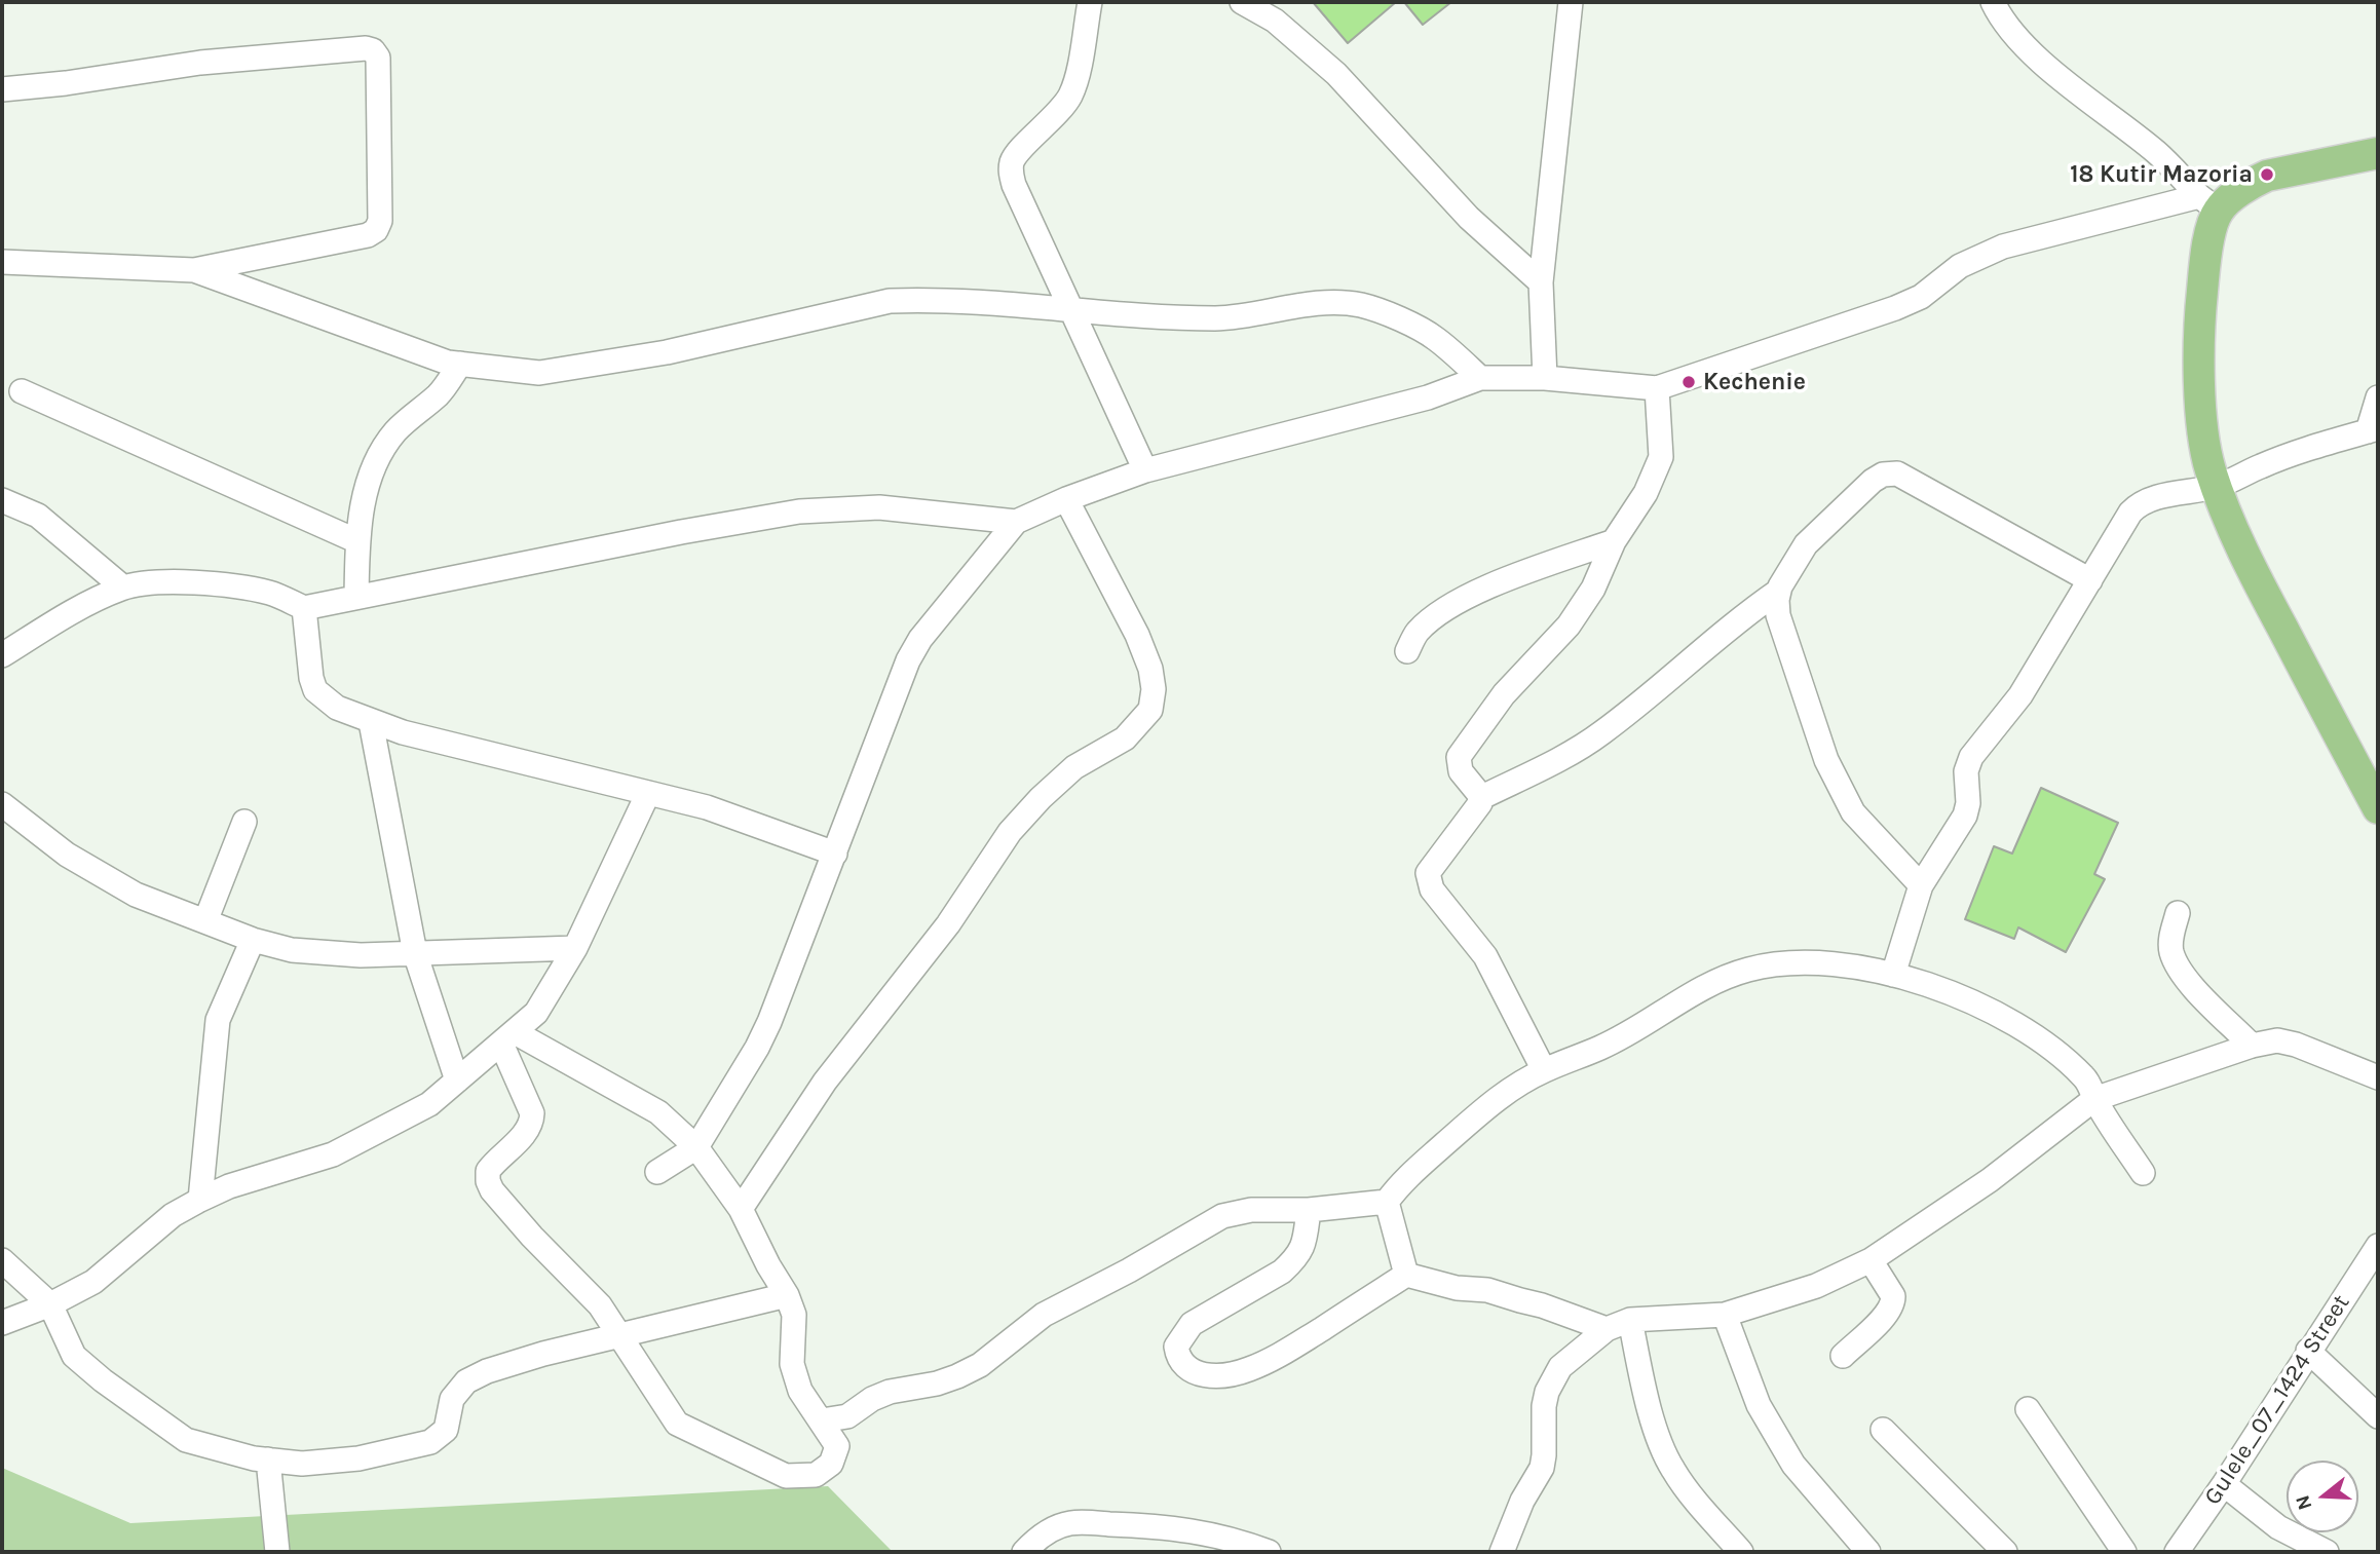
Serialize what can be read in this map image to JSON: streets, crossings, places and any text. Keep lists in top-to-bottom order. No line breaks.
{"streets":{"street":["Gulele_07_1424 Street"]},"places":["18 Kutir Mazoria","Kechenie"],"north":"left"}
